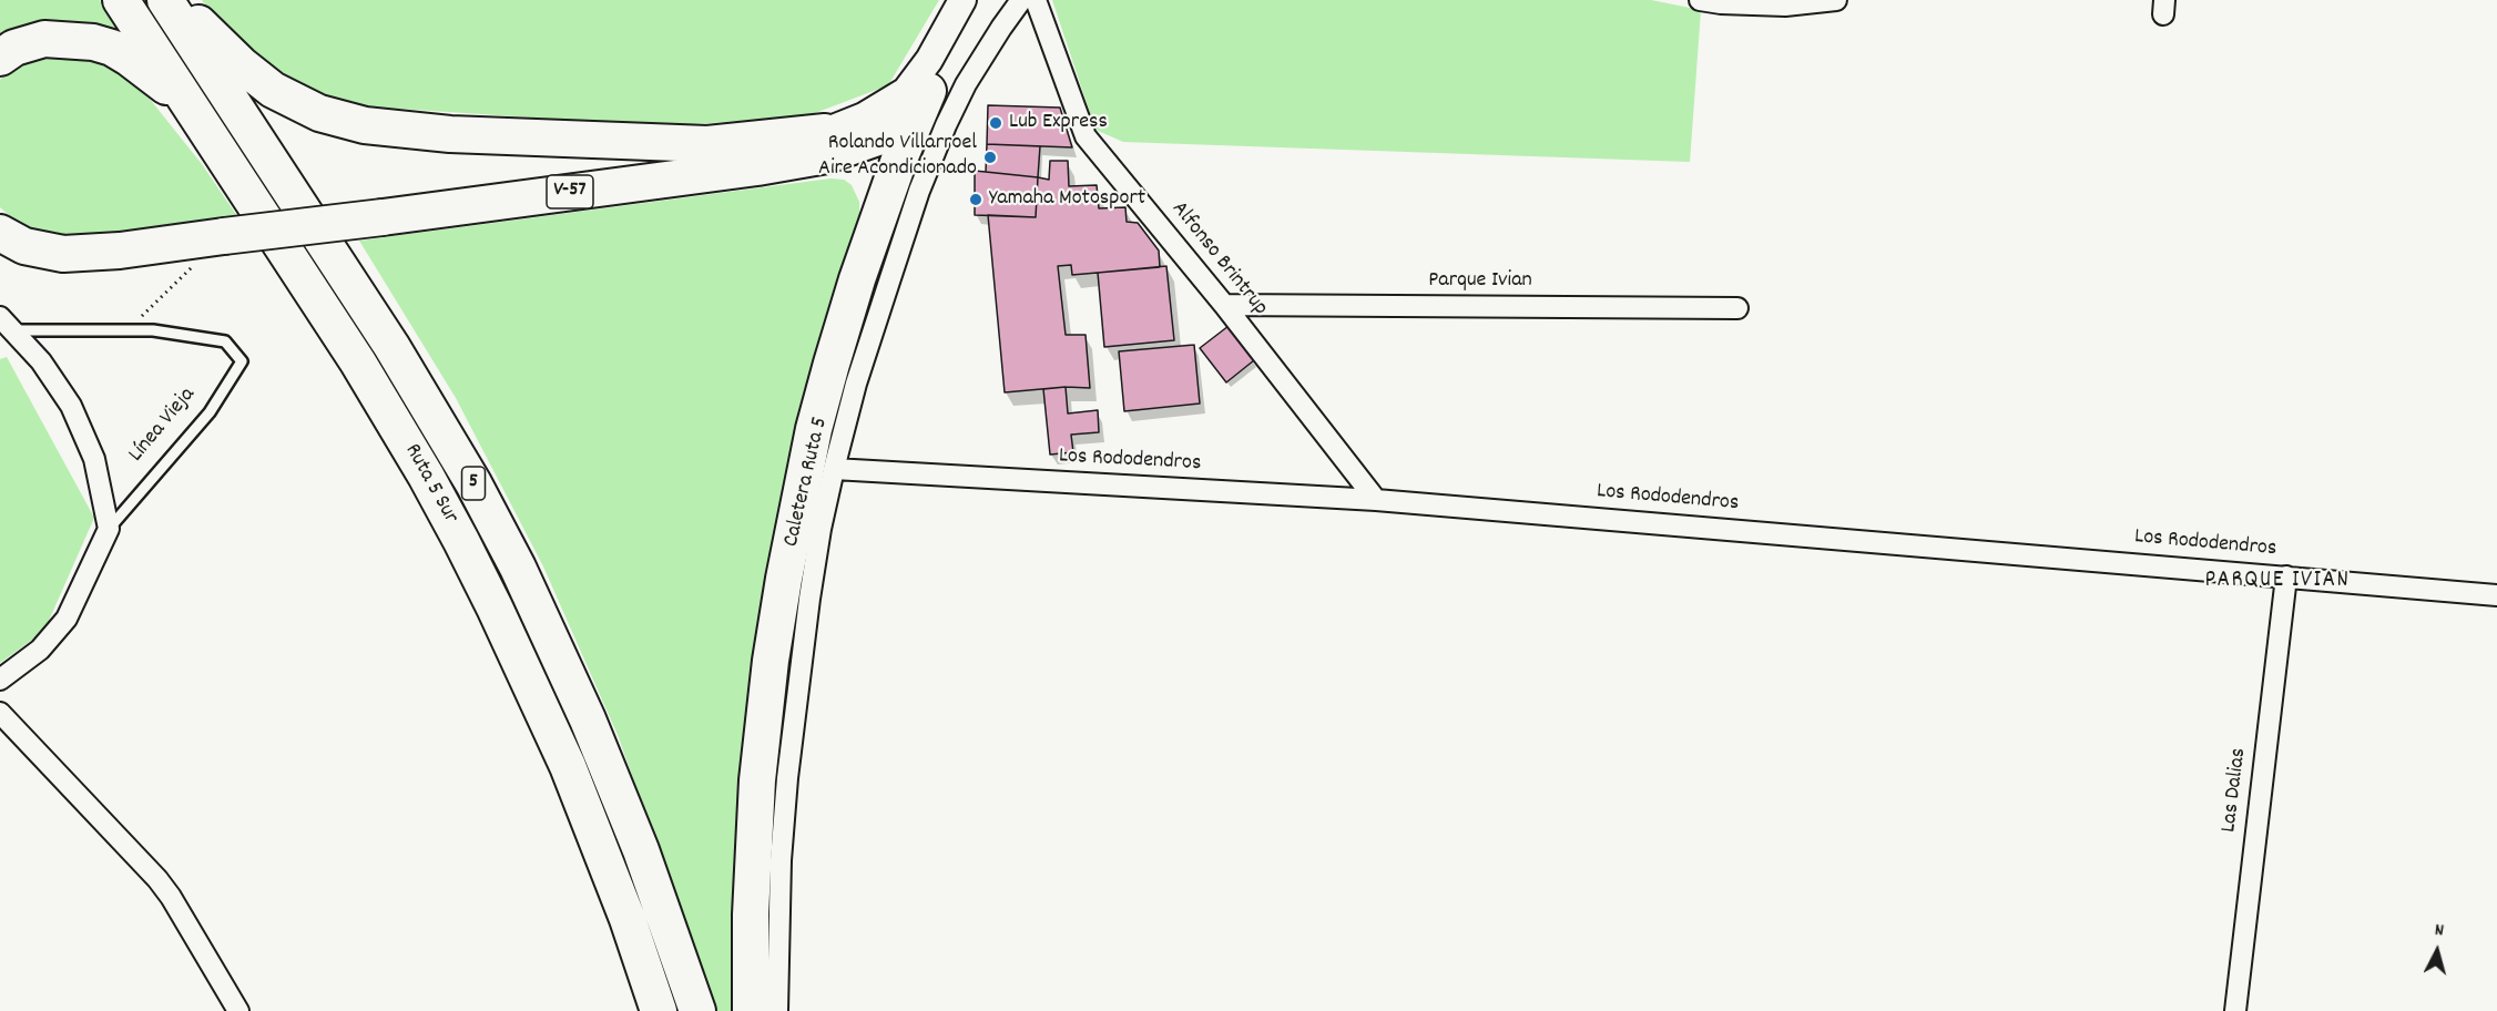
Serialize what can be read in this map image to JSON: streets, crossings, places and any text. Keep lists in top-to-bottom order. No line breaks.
{"streets":{"highway":["V-57","5","Ruta 5 Sur"],"street":["Alfonso Brintrup","Parque Ivian","Línea Vieja","Los Rododendros","Caletera Ruta 5","Las Dalias"]},"crossings":[["Alfonso Brintrup","Parque Ivian"],["Alfonso Brintrup","Los Rododendros"],["Los Rododendros","Caletera Ruta 5"],["Los Rododendros","Las Dalias"]],"districts":["PARQUE IVIAN"],"places":["Lub Express","Rolando Villarroel Aire Acondicionado","Yamaha Motosport"],"north":"top"}
